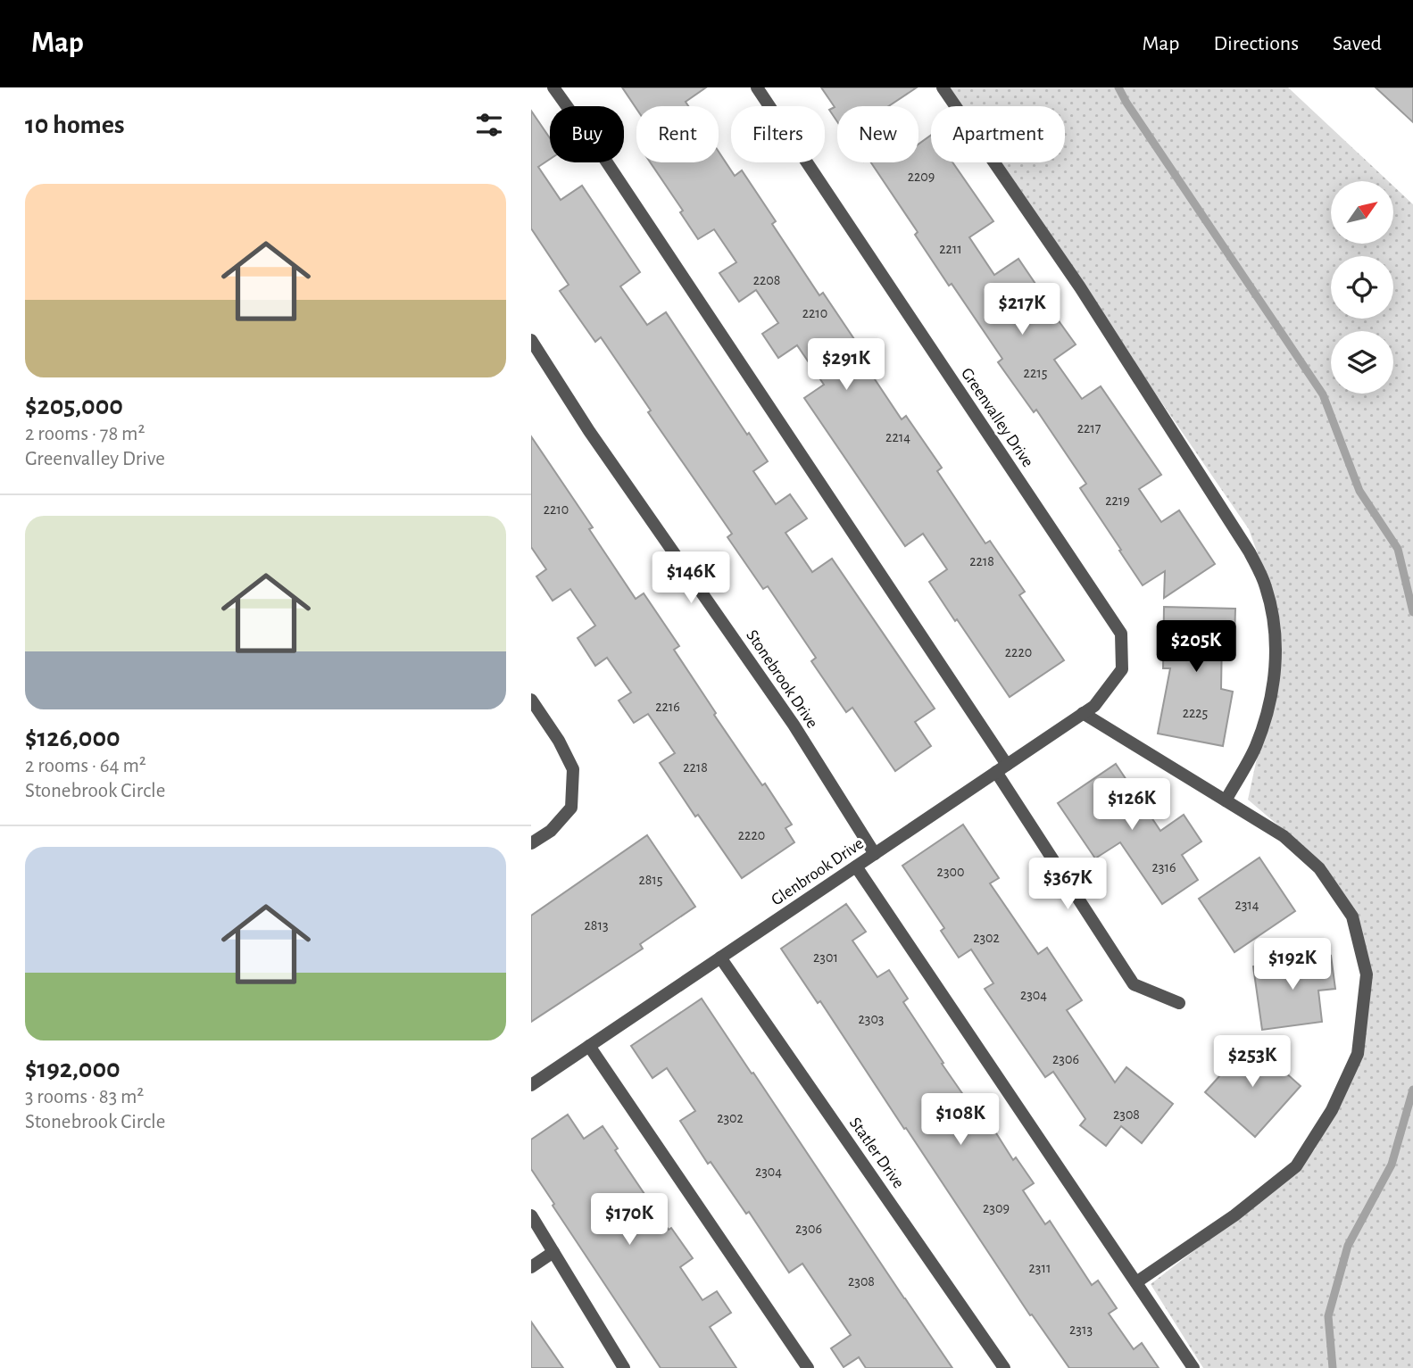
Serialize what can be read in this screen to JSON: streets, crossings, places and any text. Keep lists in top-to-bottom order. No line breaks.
{"streets":{"street":["Greenvalley Drive","Stonebrook Drive","Glenbrook Drive","Statler Drive"]},"crossings":[["Greenvalley Drive","Glenbrook Drive"],["Stonebrook Drive","Glenbrook Drive"],["Glenbrook Drive","Statler Drive"]],"house_numbers":["2209","2211","2208","2210","2215","2217","2214","2219","2210","2218","2220","2216","2225","2218","2220","2316","2300","2815","2314","2813","2302","2301","2304","2303","2306","2308","2302","2304","2309","2306","2311","2308","2313"],"north":"top right","page":{"header":"Map","nav":["Map","Directions","Saved"],"heading":"10 homes","chip":["Buy","Rent","Filters","New","Apartment"],"list":[{"name":"$205,000","note":"2 rooms · 78 m² · Greenvalley Drive"},{"name":"$126,000","note":"2 rooms · 64 m² · Stonebrook Circle"},{"name":"$192,000","note":"3 rooms · 83 m² · Stonebrook Circle"}],"price":["$217K","$291K","$146K","$205K","$126K","$367K","$192K","$253K","$108K","$170K"]}}
